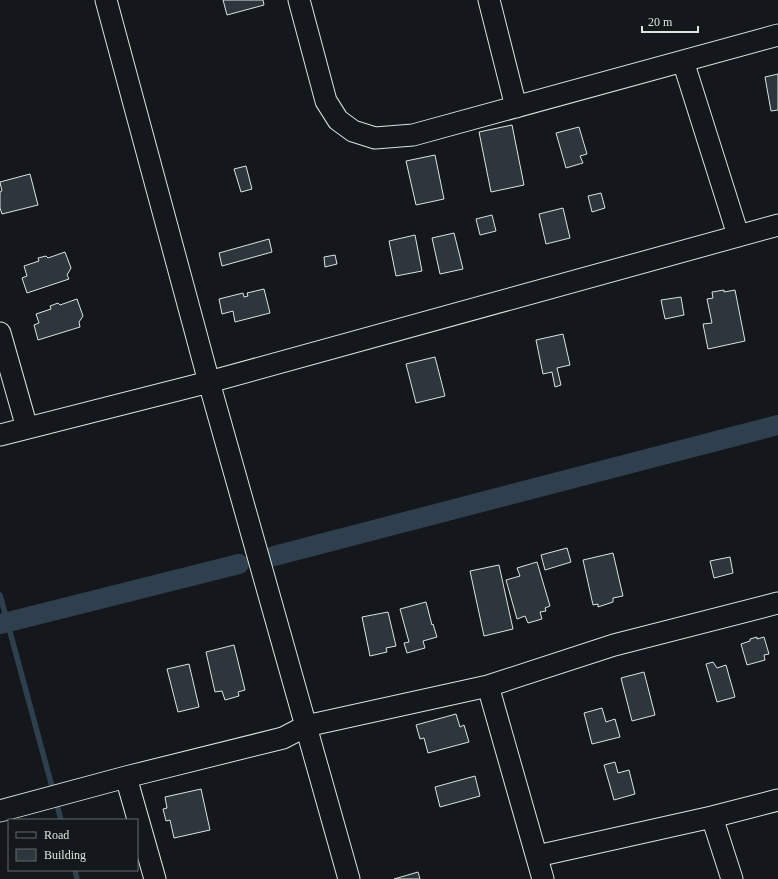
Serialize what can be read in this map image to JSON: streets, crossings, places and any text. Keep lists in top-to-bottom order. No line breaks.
{"legend":["Road","Building"],"scale_bar":"20 m"}
